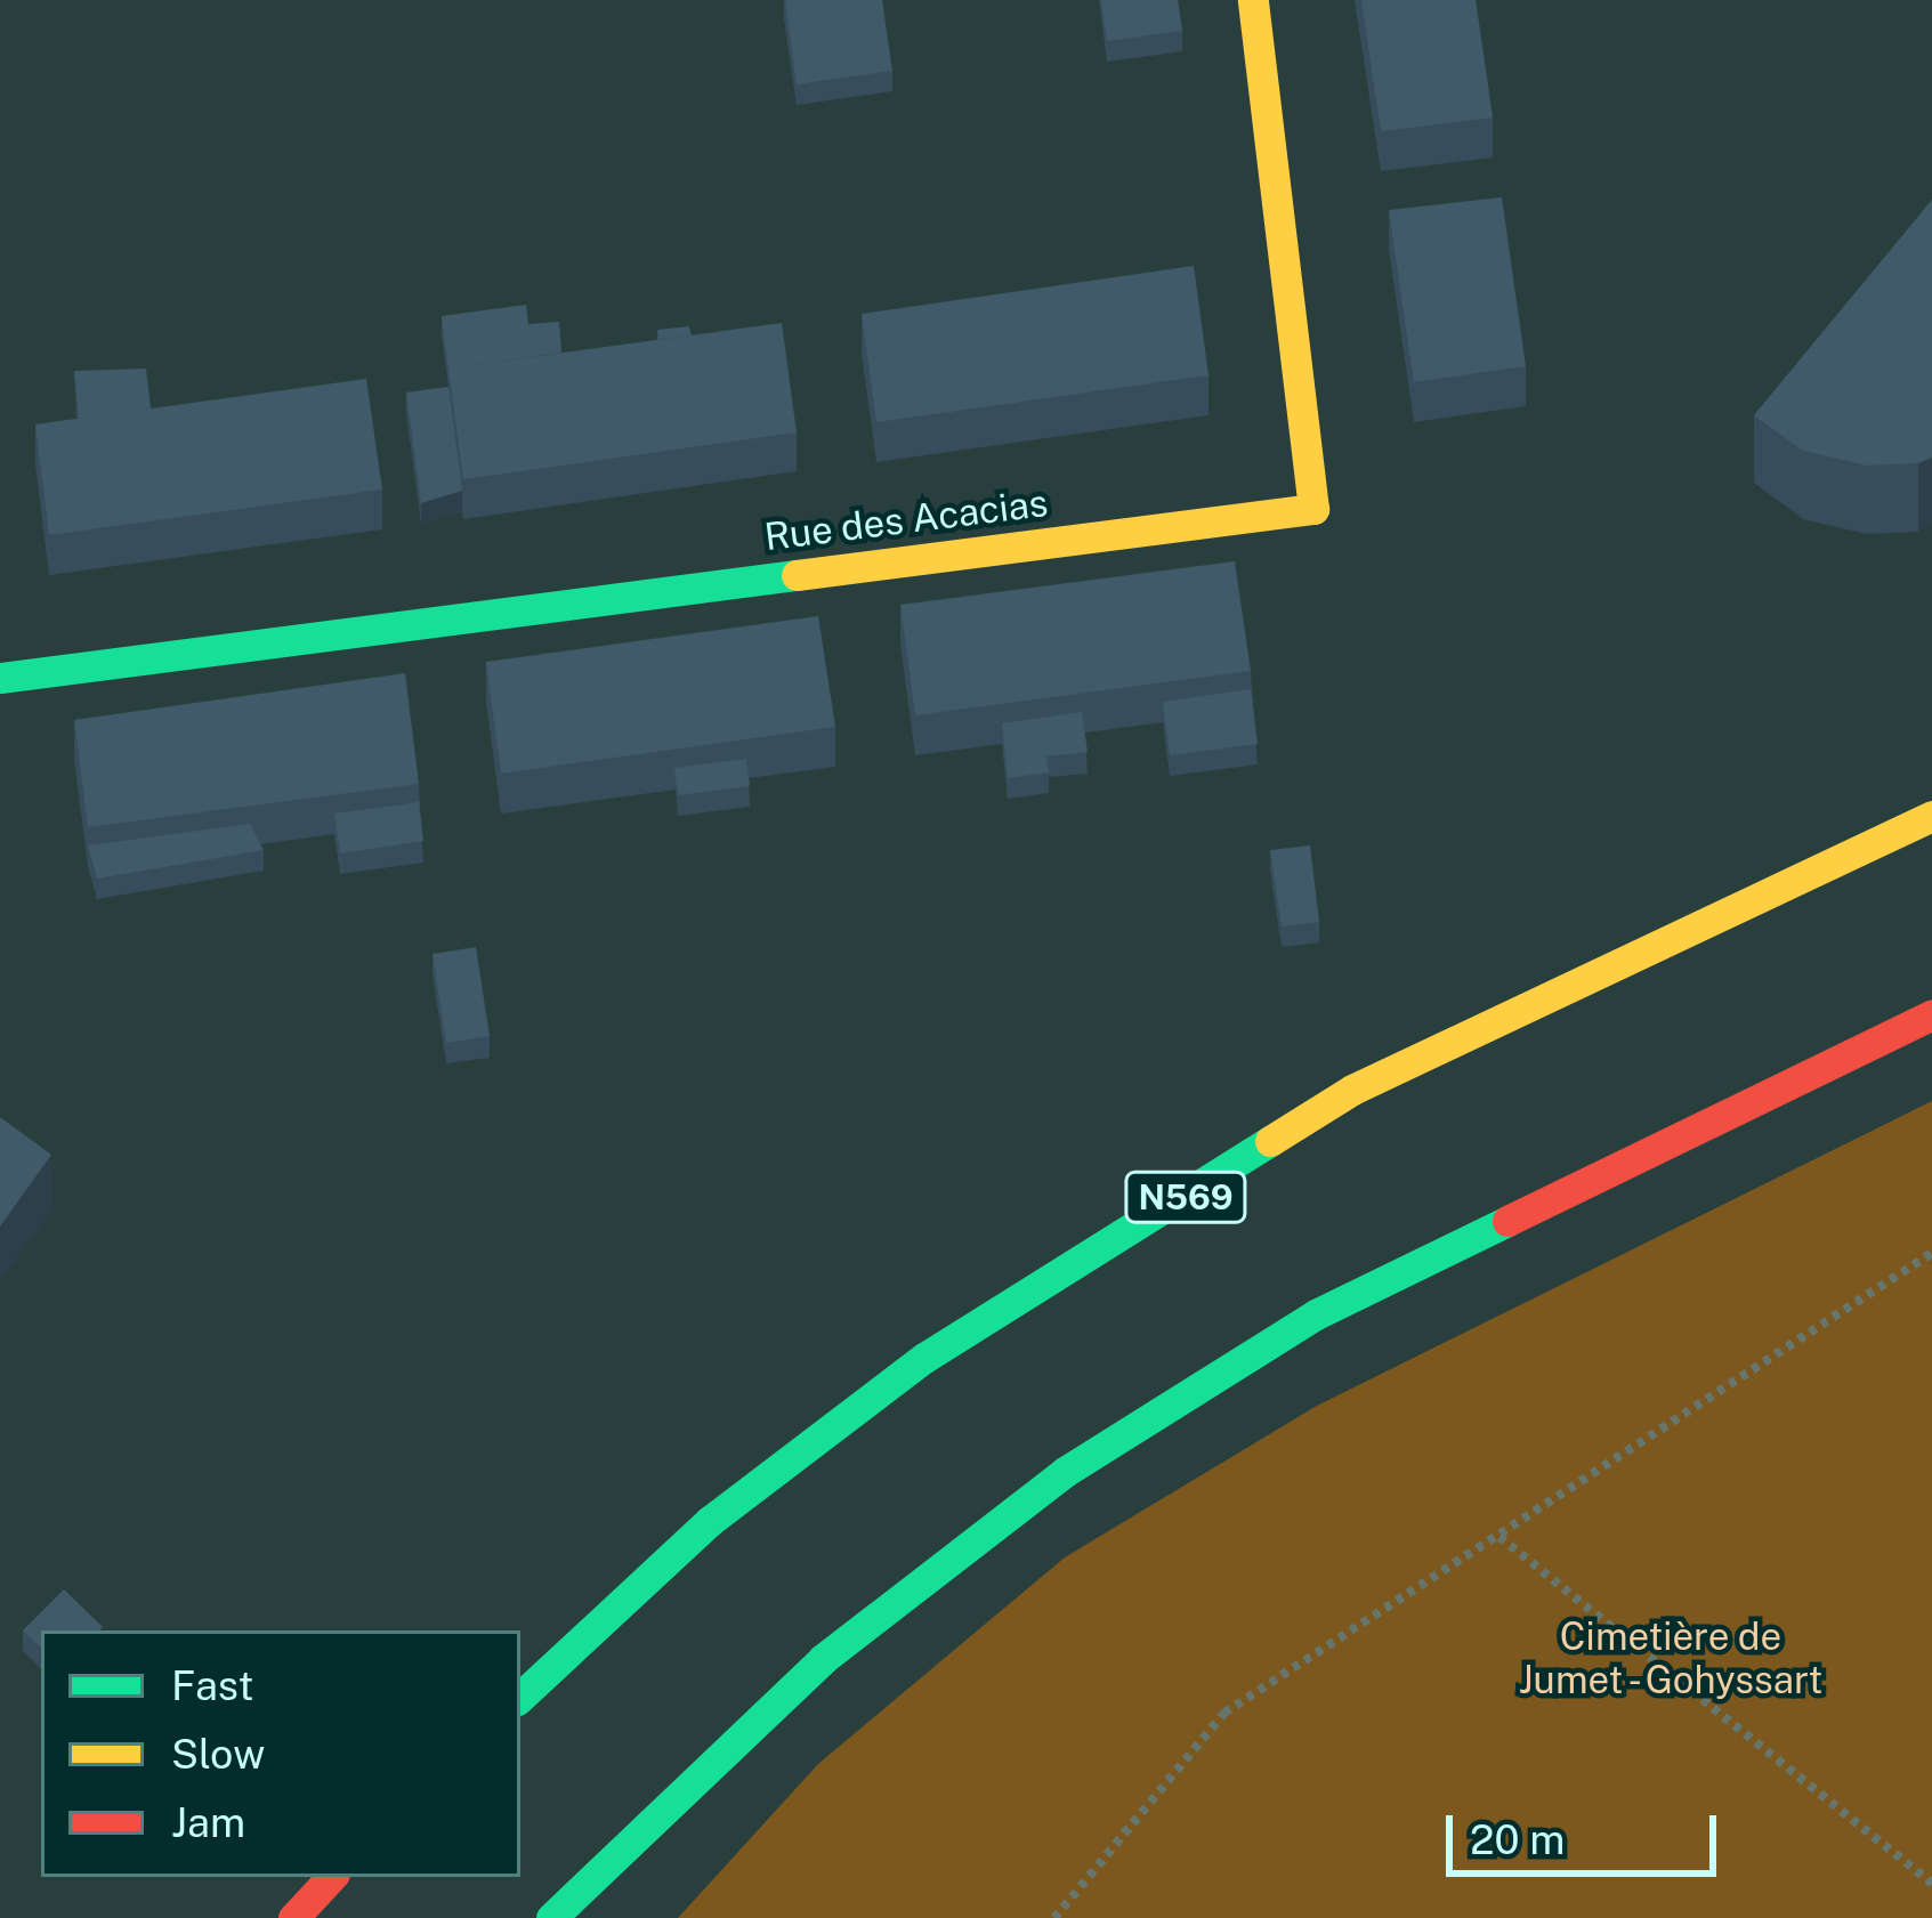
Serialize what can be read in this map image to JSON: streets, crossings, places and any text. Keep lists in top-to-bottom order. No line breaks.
{"streets":{"main road":["Rue des Acacias","N569"]},"parks":["Cimetière de Jumet - Gohyssart"],"legend":["Fast","Slow","Jam"],"scale_bar":"20 m"}
